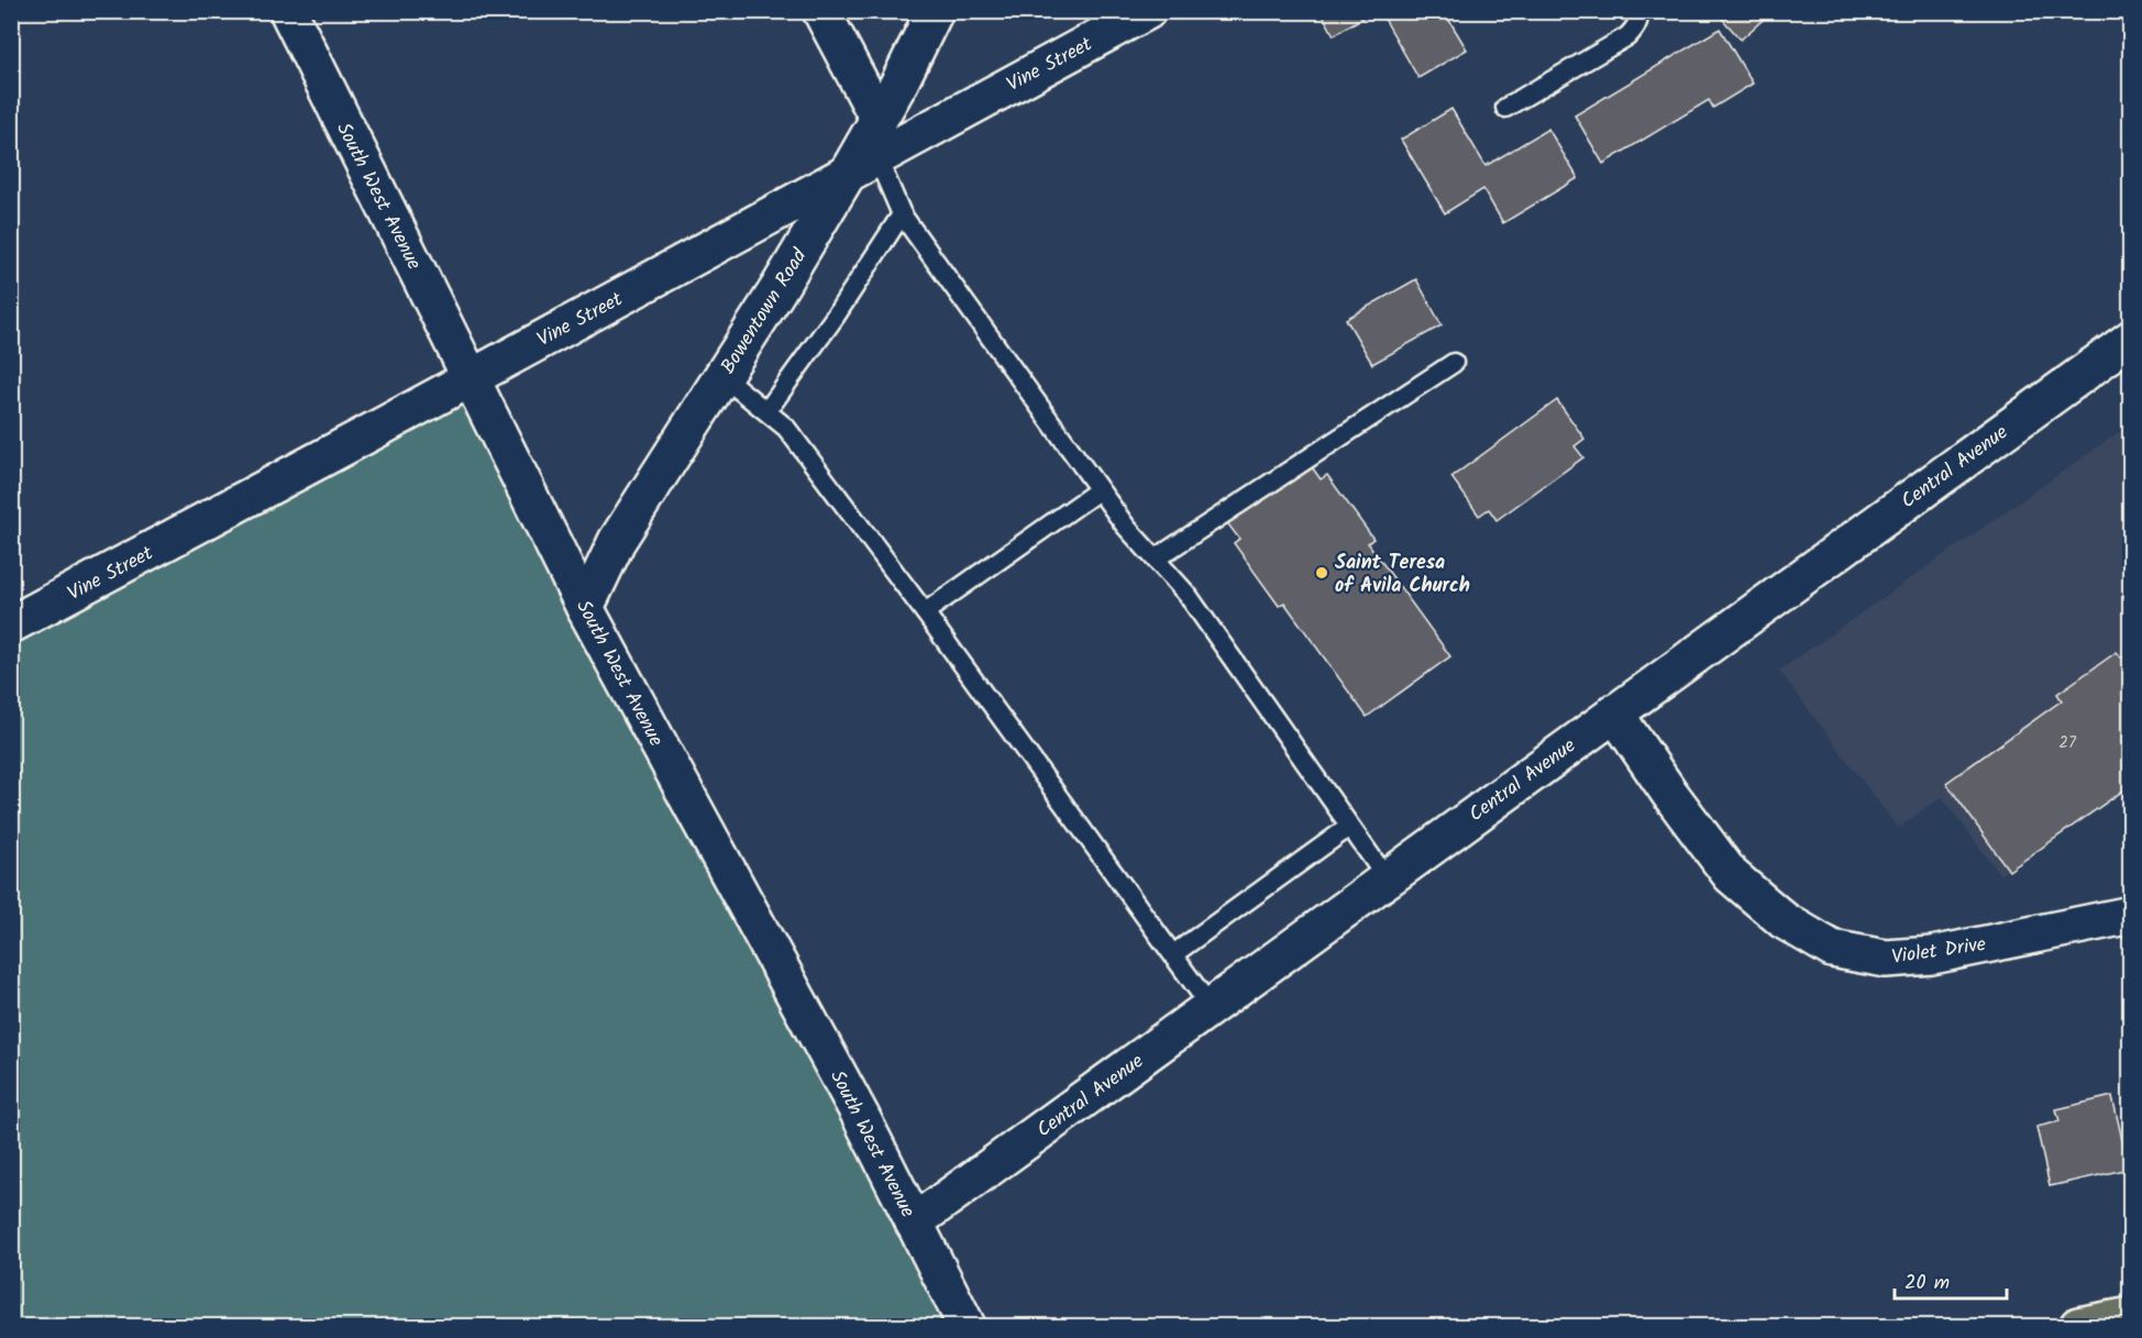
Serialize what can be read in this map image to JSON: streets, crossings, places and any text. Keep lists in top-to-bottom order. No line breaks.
{"streets":{"main road":["Vine Street","South West Avenue","Bowentown Road","Central Avenue","Violet Drive"]},"crossings":[["Vine Street","South West Avenue"],["Vine Street","Bowentown Road"],["South West Avenue","Bowentown Road"],["South West Avenue","Central Avenue"],["Central Avenue","Violet Drive"]],"places":["Saint Teresa of Avila Church"],"house_numbers":["27"],"scale_bar":"20 m"}
